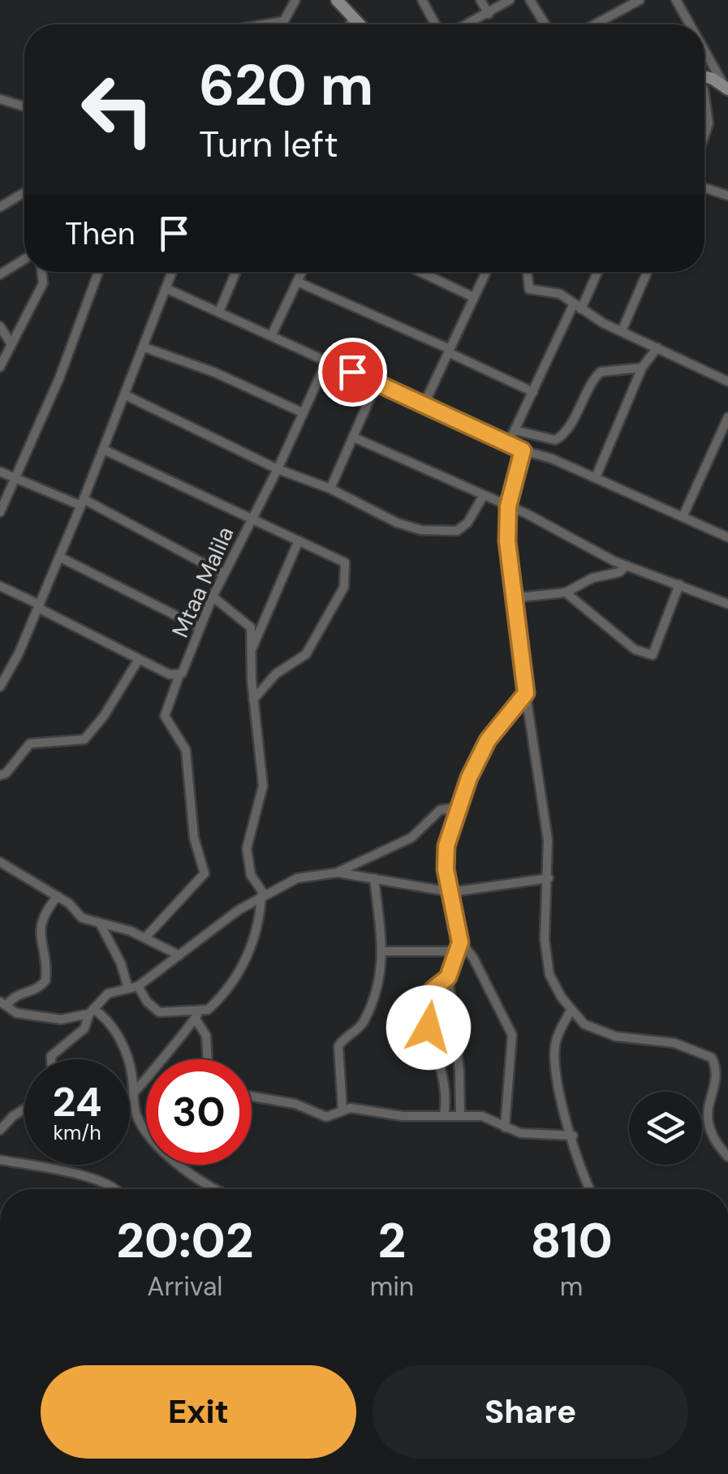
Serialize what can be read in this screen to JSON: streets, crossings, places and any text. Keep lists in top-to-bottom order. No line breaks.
{"streets":{"street":["Mtaa Malila"]},"page":{"turn":["620 m","Turn left"],"then":"Then","speed":"24 km/h","limit":"30","eta":["20:02","Arrival","2","min","810","m"],"buttons":["Exit","Share"]}}
